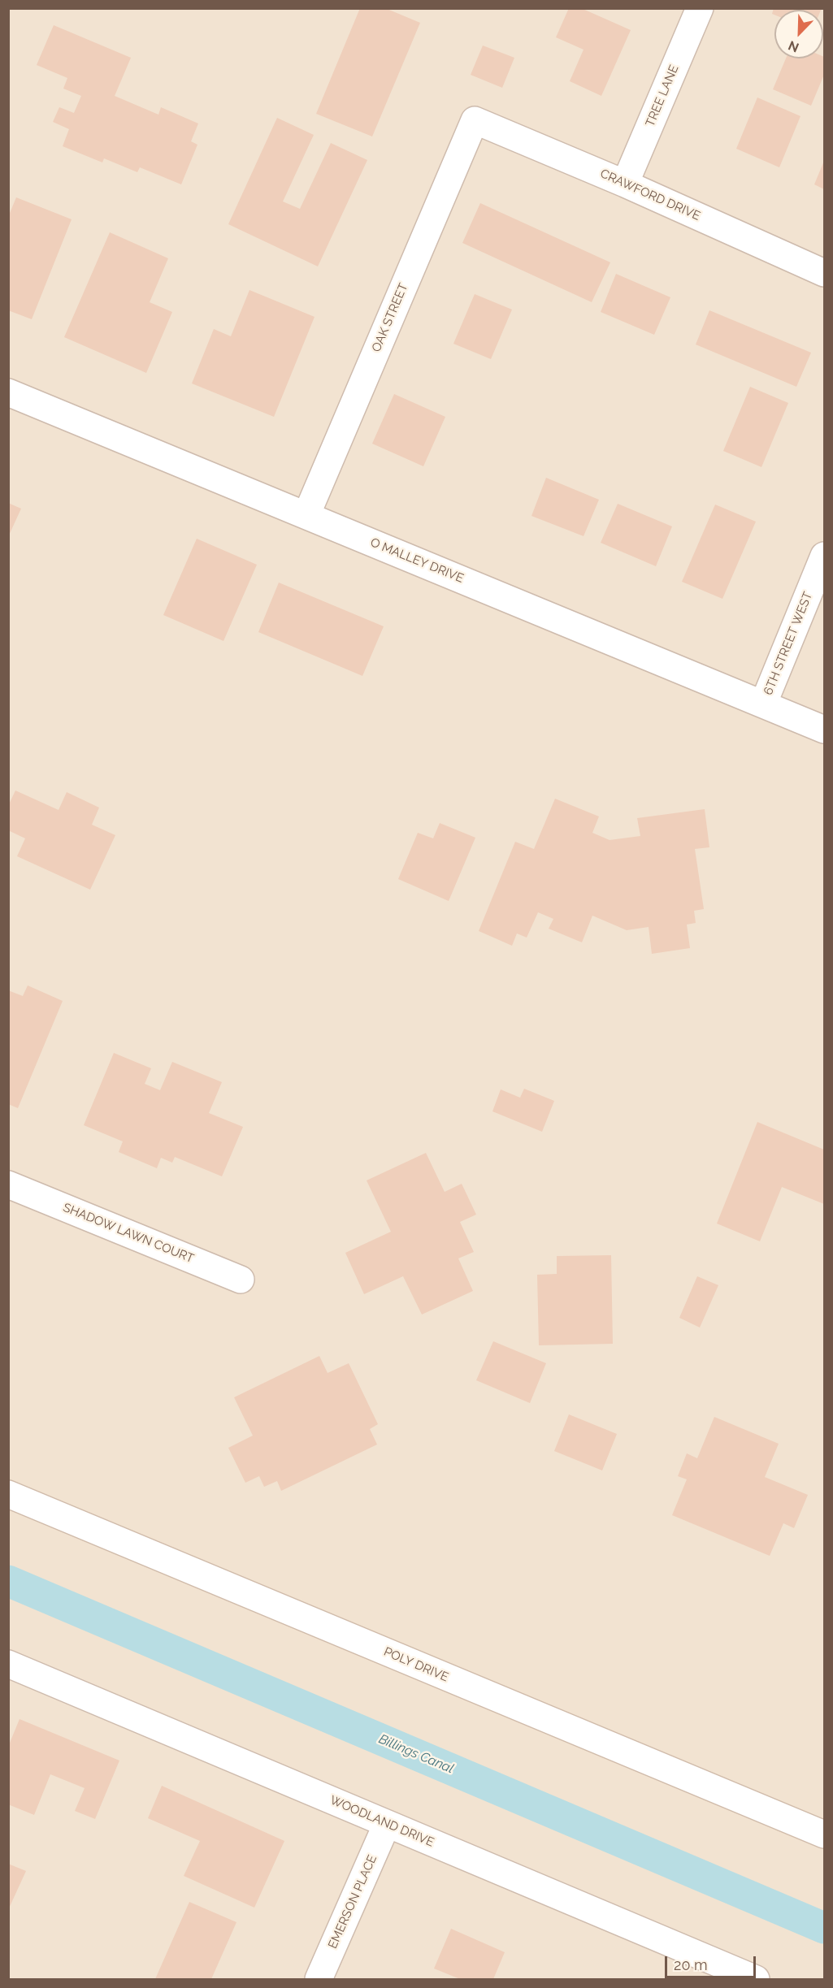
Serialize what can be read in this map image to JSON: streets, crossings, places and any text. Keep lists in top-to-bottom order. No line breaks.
{"streets":{"street":["TREE LANE","CRAWFORD DRIVE","OAK STREET","O MALLEY DRIVE","6TH STREET WEST","SHADOW LAWN COURT","POLY DRIVE","WOODLAND DRIVE","EMERSON PLACE"]},"crossings":[["TREE LANE","CRAWFORD DRIVE"],["CRAWFORD DRIVE","OAK STREET"],["OAK STREET","O MALLEY DRIVE"],["O MALLEY DRIVE","6TH STREET WEST"],["WOODLAND DRIVE","EMERSON PLACE"]],"water":["Billings Canal"],"scale_bar":"20 m","north":"bottom left"}
